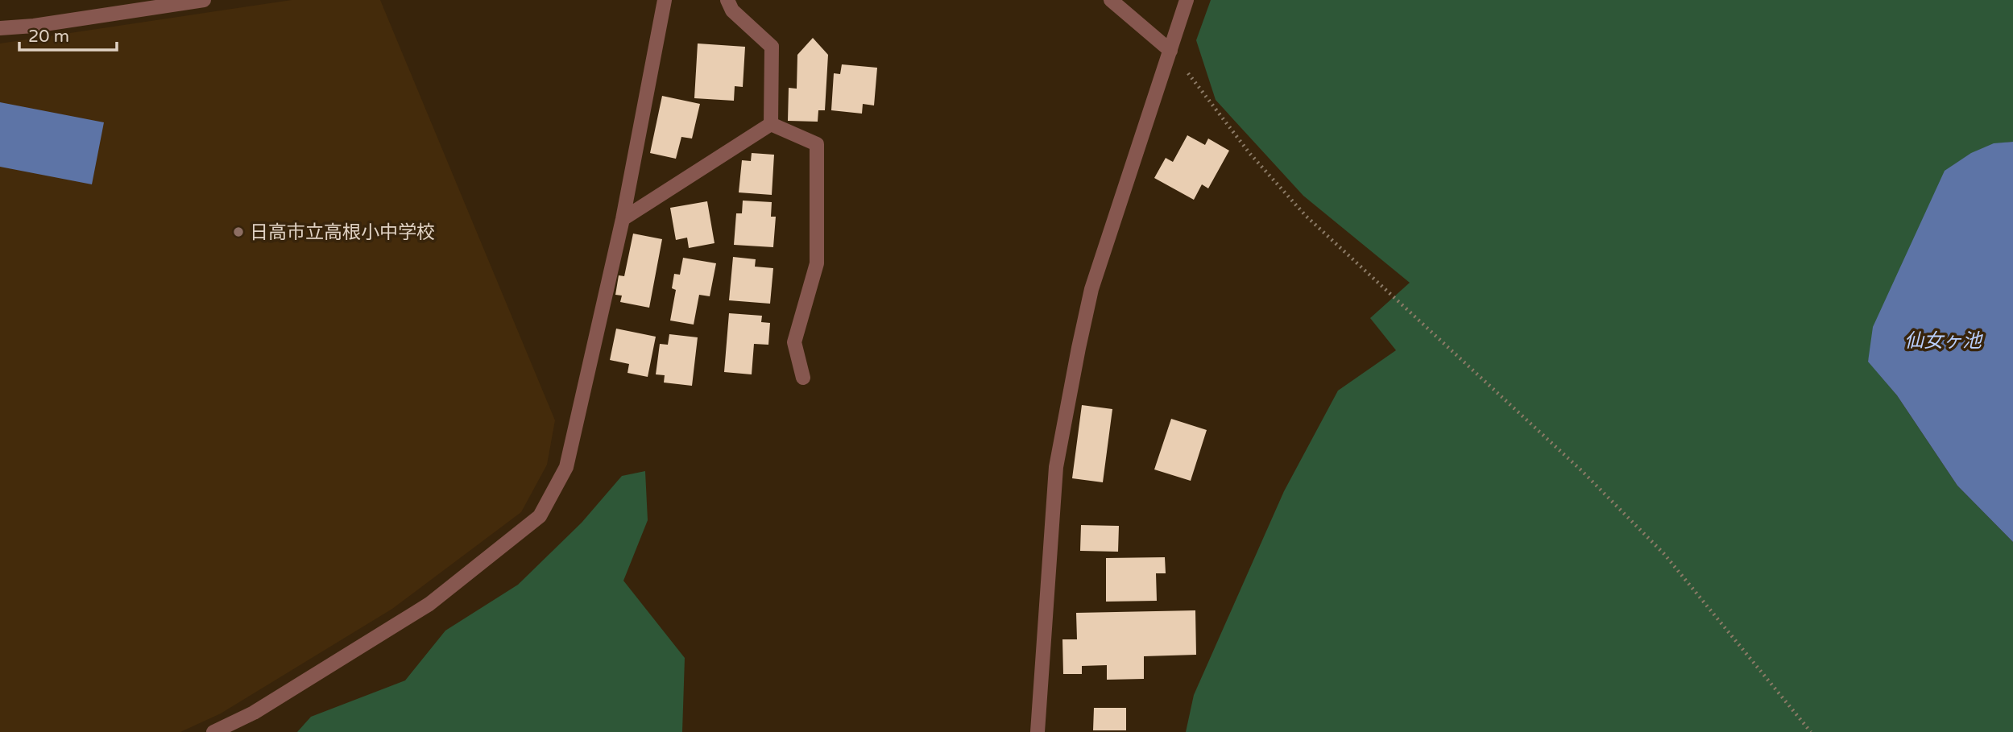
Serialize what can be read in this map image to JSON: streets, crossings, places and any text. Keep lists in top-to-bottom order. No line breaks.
{"water":["仙女ヶ池"],"places":["日高市立高根小中学校"],"scale_bar":"20 m"}
